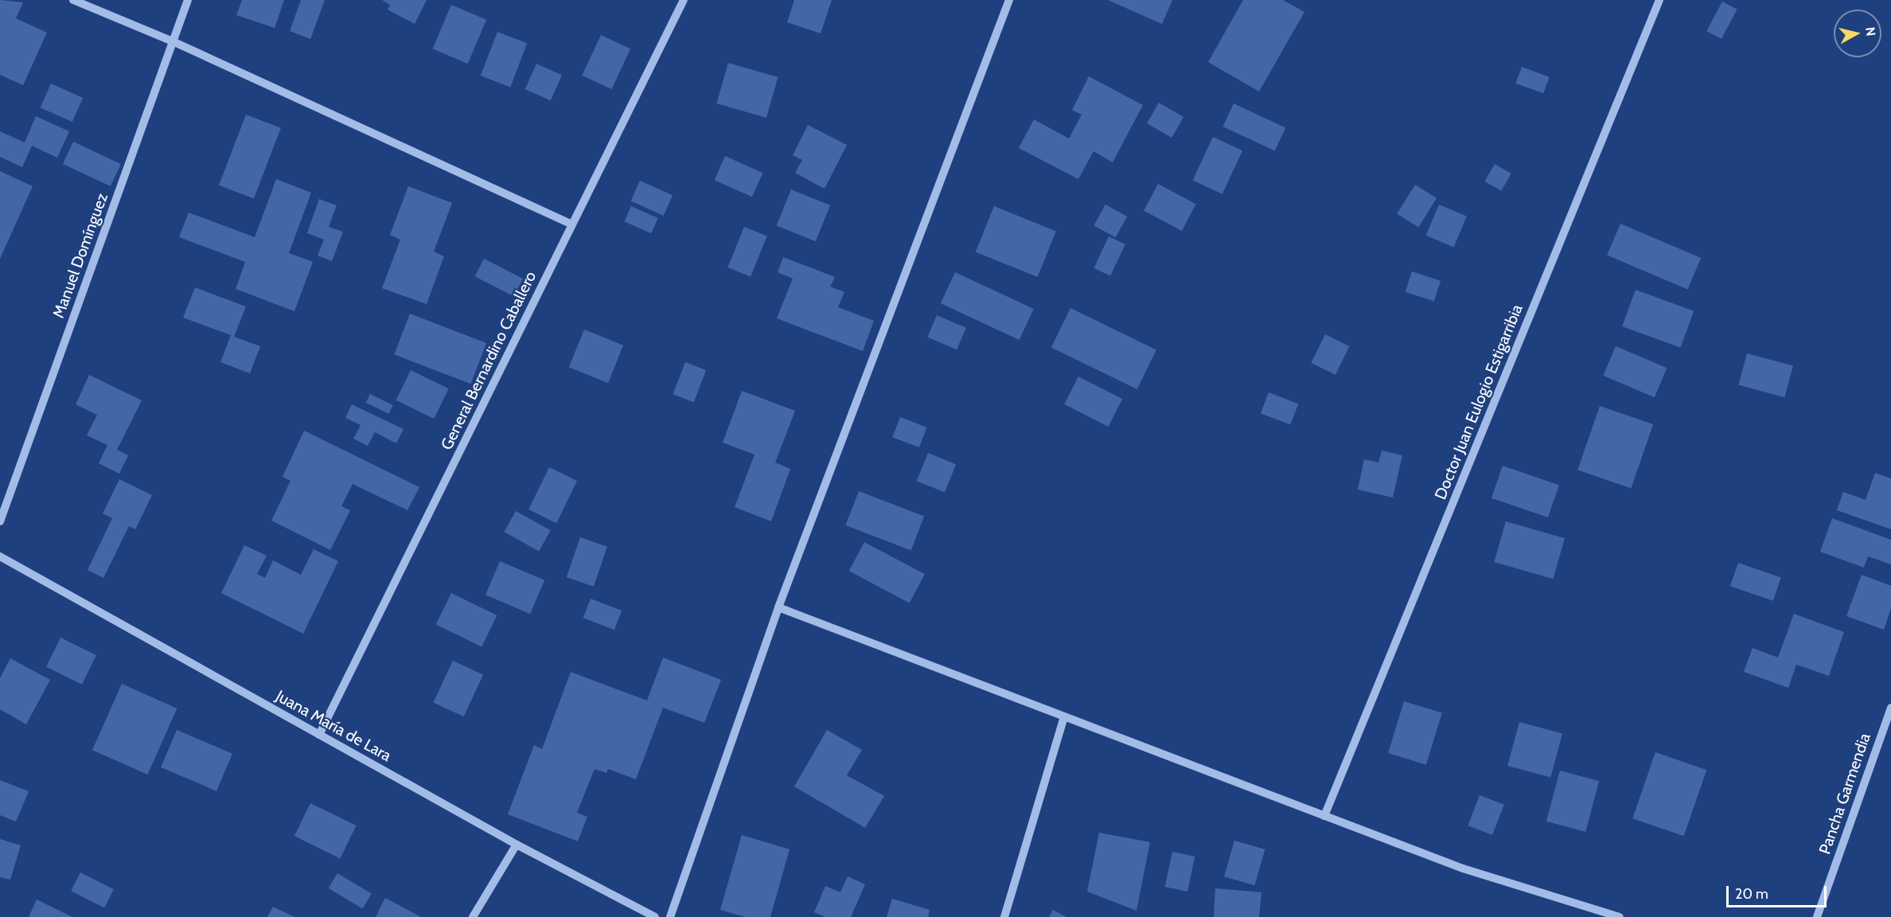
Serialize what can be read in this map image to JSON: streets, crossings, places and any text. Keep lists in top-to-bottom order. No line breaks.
{"streets":{"street":["Manuel Domínguez","General Bernardino Caballero","Doctor Juan Eulogio Estigarribia","Juana María de Lara","Pancha Garmendia"]},"crossings":[["General Bernardino Caballero","Juana María de Lara"]],"scale_bar":"20 m","north":"right"}
